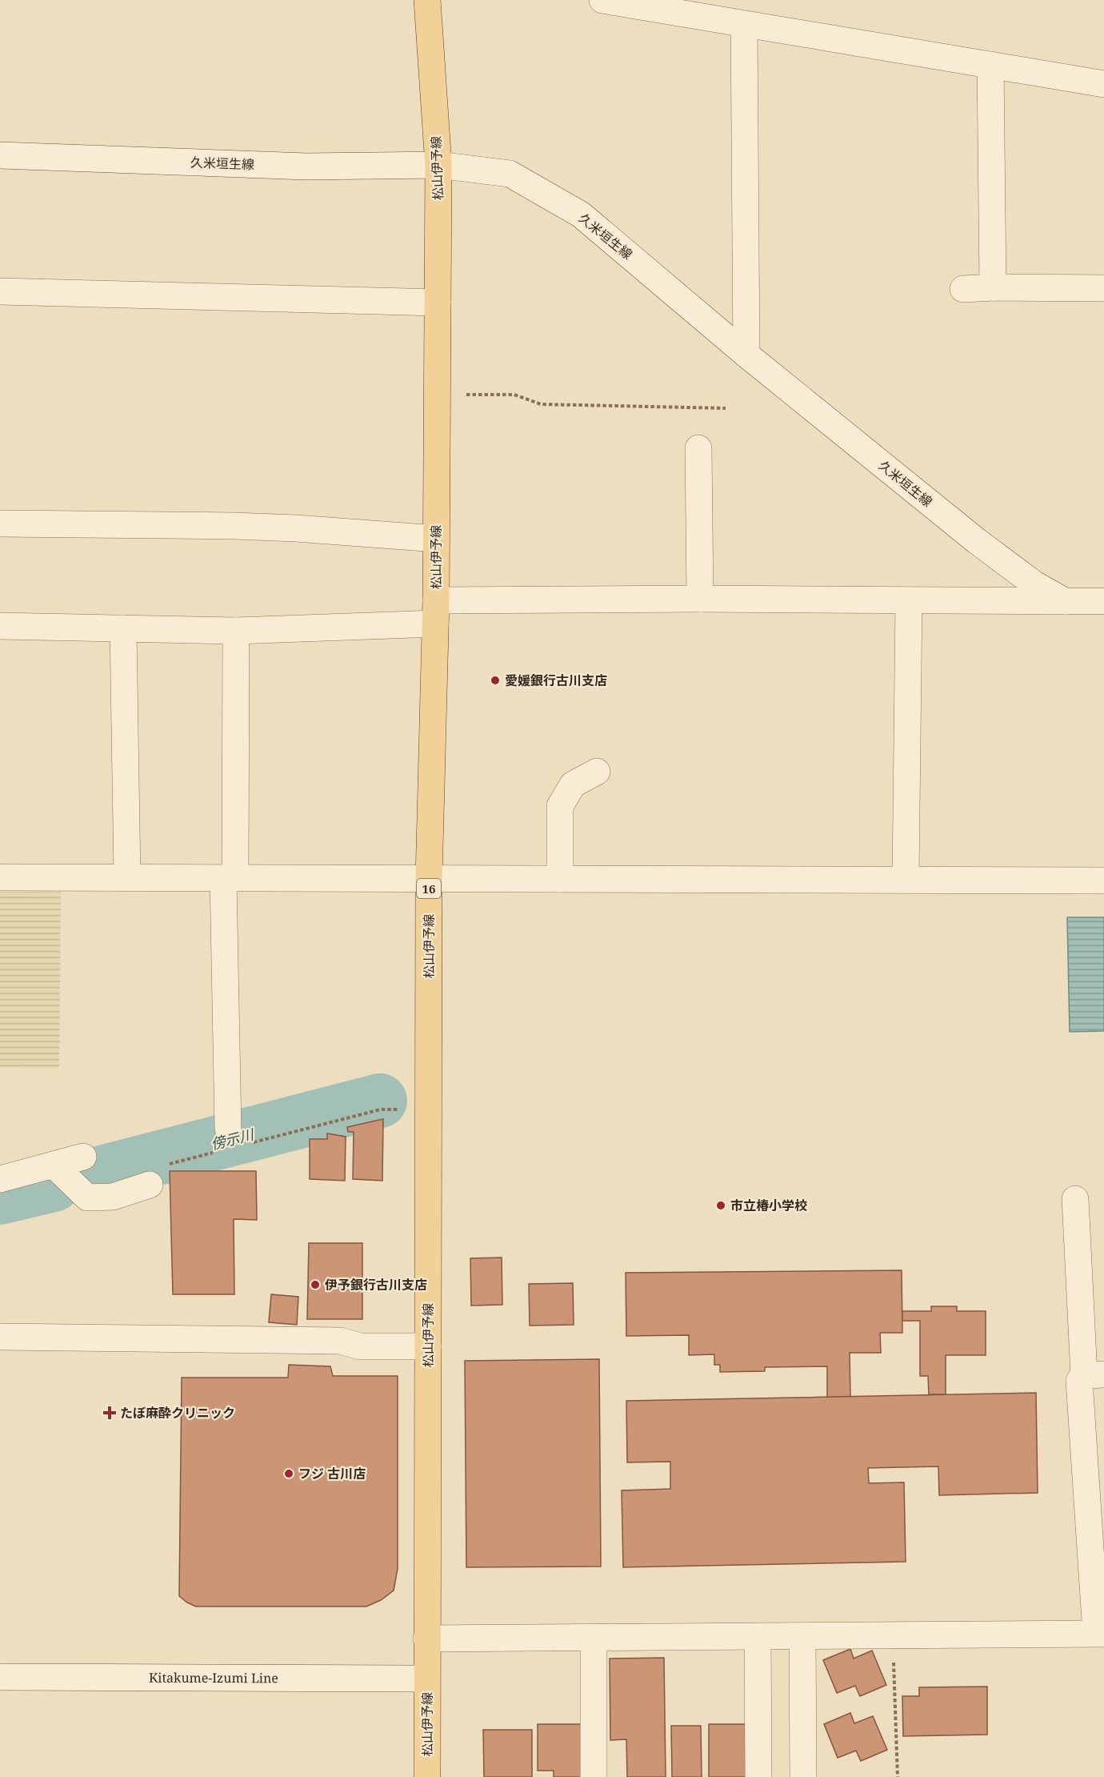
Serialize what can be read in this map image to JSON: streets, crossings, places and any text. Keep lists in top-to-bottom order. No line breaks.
{"streets":{"main road":["松山伊予線","16"],"street":["久米垣生線","Kitakume-Izumi Line"]},"crossings":[["久米垣生線","松山伊予線"],["松山伊予線","Kitakume-Izumi Line"]],"water":["傍示川"],"places":{"other":["愛媛銀行古川支店","市立椿小学校","伊予銀行古川支店","フジ 古川店"],"health":["たぼ麻酔クリニック"]}}
